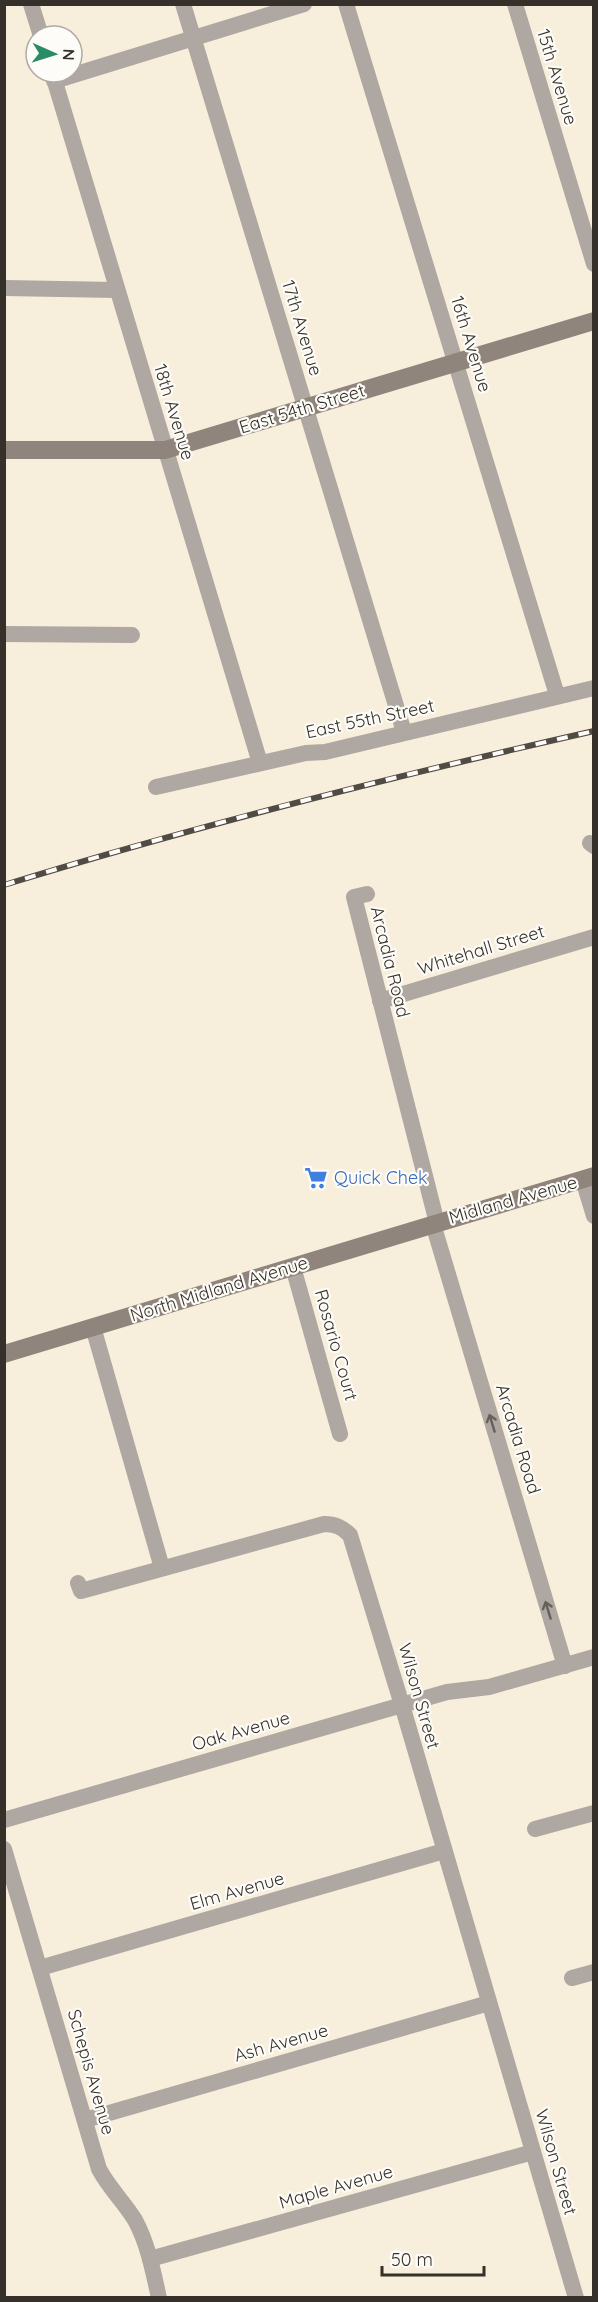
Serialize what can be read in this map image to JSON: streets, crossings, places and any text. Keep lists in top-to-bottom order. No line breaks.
{"streets":{"street":["15th Avenue","17th Avenue","16th Avenue","East 54th Street","18th Avenue","East 55th Street","Whitehall Street","Arcadia Road","Midland Avenue","North Midland Avenue","Rosario Court","Wilson Street","Oak Avenue","Elm Avenue","Ash Avenue","Schepis Avenue","Maple Avenue"]},"crossings":[["17th Avenue","East 54th Street"],["17th Avenue","East 55th Street"],["16th Avenue","East 54th Street"],["16th Avenue","East 55th Street"],["East 54th Street","18th Avenue"],["18th Avenue","East 55th Street"],["Whitehall Street","Arcadia Road"],["Arcadia Road","Midland Avenue"],["Arcadia Road","North Midland Avenue"],["Arcadia Road","Oak Avenue"],["Midland Avenue","North Midland Avenue"],["North Midland Avenue","Rosario Court"],["Wilson Street","Oak Avenue"],["Wilson Street","Elm Avenue"],["Wilson Street","Ash Avenue"],["Wilson Street","Maple Avenue"],["Elm Avenue","Schepis Avenue"],["Ash Avenue","Schepis Avenue"],["Schepis Avenue","Maple Avenue"]],"one_way":["Arcadia Road"],"places":{"supermarket":["Quick Chek"]},"scale_bar":"50 m","north":"right"}
